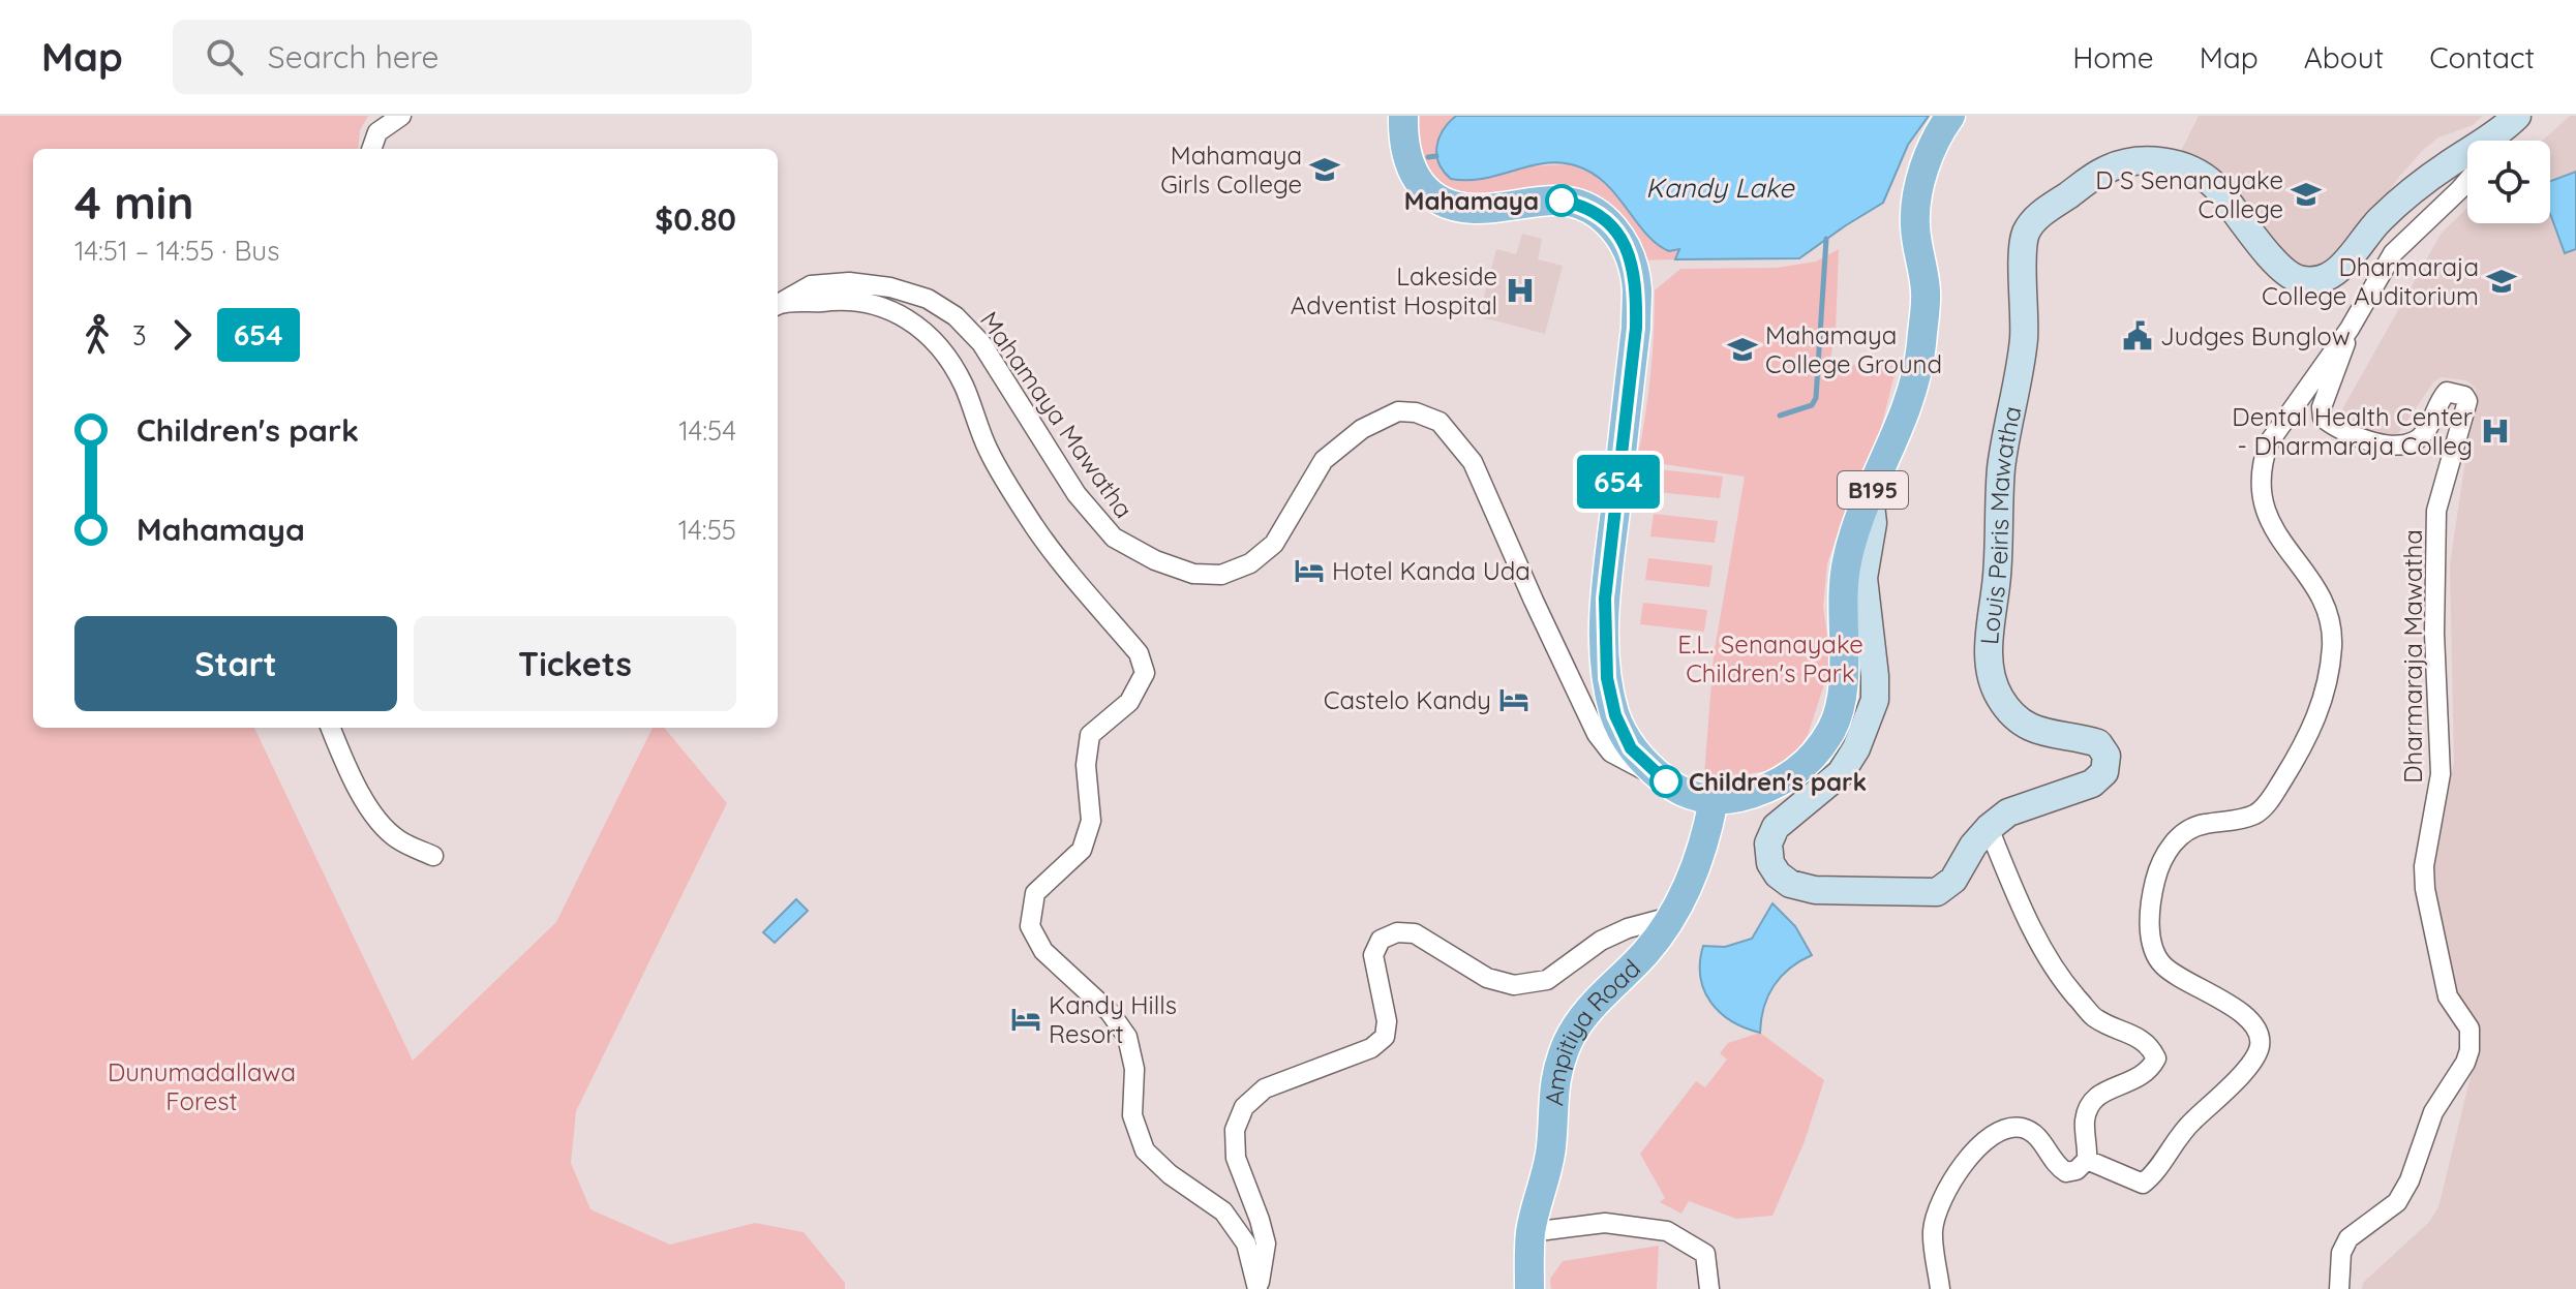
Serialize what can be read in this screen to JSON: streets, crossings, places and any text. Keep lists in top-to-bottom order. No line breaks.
{"streets":{"main road":["B195","Louis Peiris Mawatha","Ampitiya Road"],"street":["Mahamaya Mawatha","Dharmaraja Mawatha"]},"crossings":[["B195","Louis Peiris Mawatha"],["B195","Ampitiya Road"]],"water":["Kandy Lake"],"parks":["E.L. Senanayake Children's Park","Dunumadallawa Forest"],"places":{"school or university":["Mahamaya Girls College","D S Senanayake College","Dharmaraja College Auditorium","Mahamaya College Ground"],"other":["Mahamaya","Children's park"],"hospital":["Lakeside Adventist Hospital","Dental Health Center - Dharmaraja Colleg"],"public building":["Judges Bunglow"],"hotel":["Hotel Kanda Uda","Castelo Kandy","Kandy Hills Resort"]},"lines":["bus line 654"],"page":{"header":"Map","search":"Search here","nav":["Home","Map","About","Contact"],"on_map":"654","heading":["4 min","14:51 – 14:55 · Bus","$0.80"],"legs":["3","654"],"list":[{"name":"Children's park","value":"14:54"},{"name":"Mahamaya","value":"14:55"}],"buttons":["Start","Tickets"]}}
